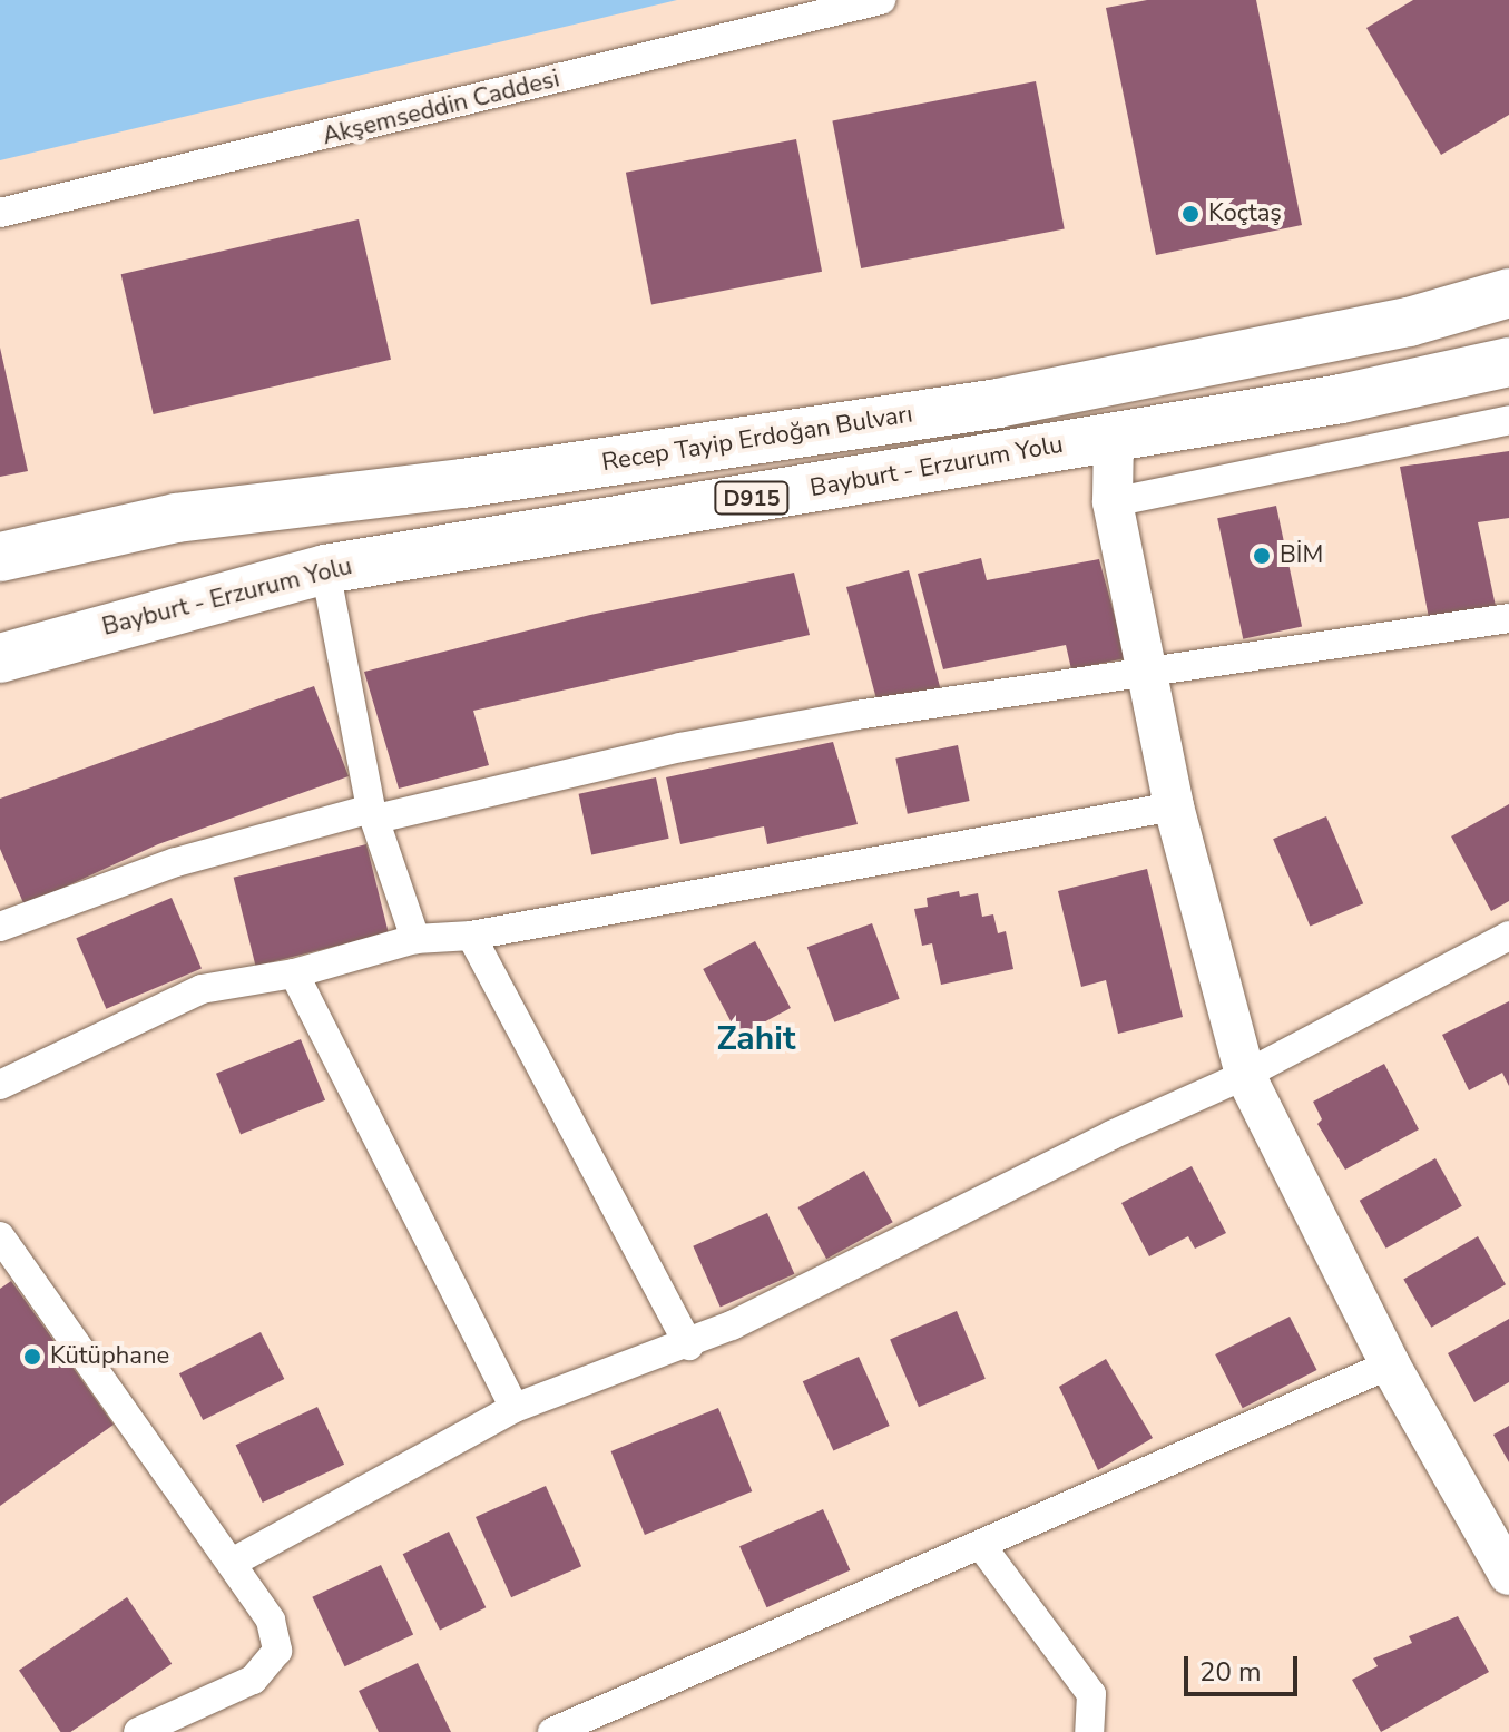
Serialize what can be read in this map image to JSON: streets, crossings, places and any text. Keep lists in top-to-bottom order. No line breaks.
{"streets":{"highway":["Recep Tayip Erdoğan Bulvarı","Bayburt - Erzurum Yolu","D915"],"street":["Akşemseddin Caddesi"]},"districts":["Zahit"],"places":["Koçtaş","BİM","Kütüphane"],"scale_bar":"20 m"}
